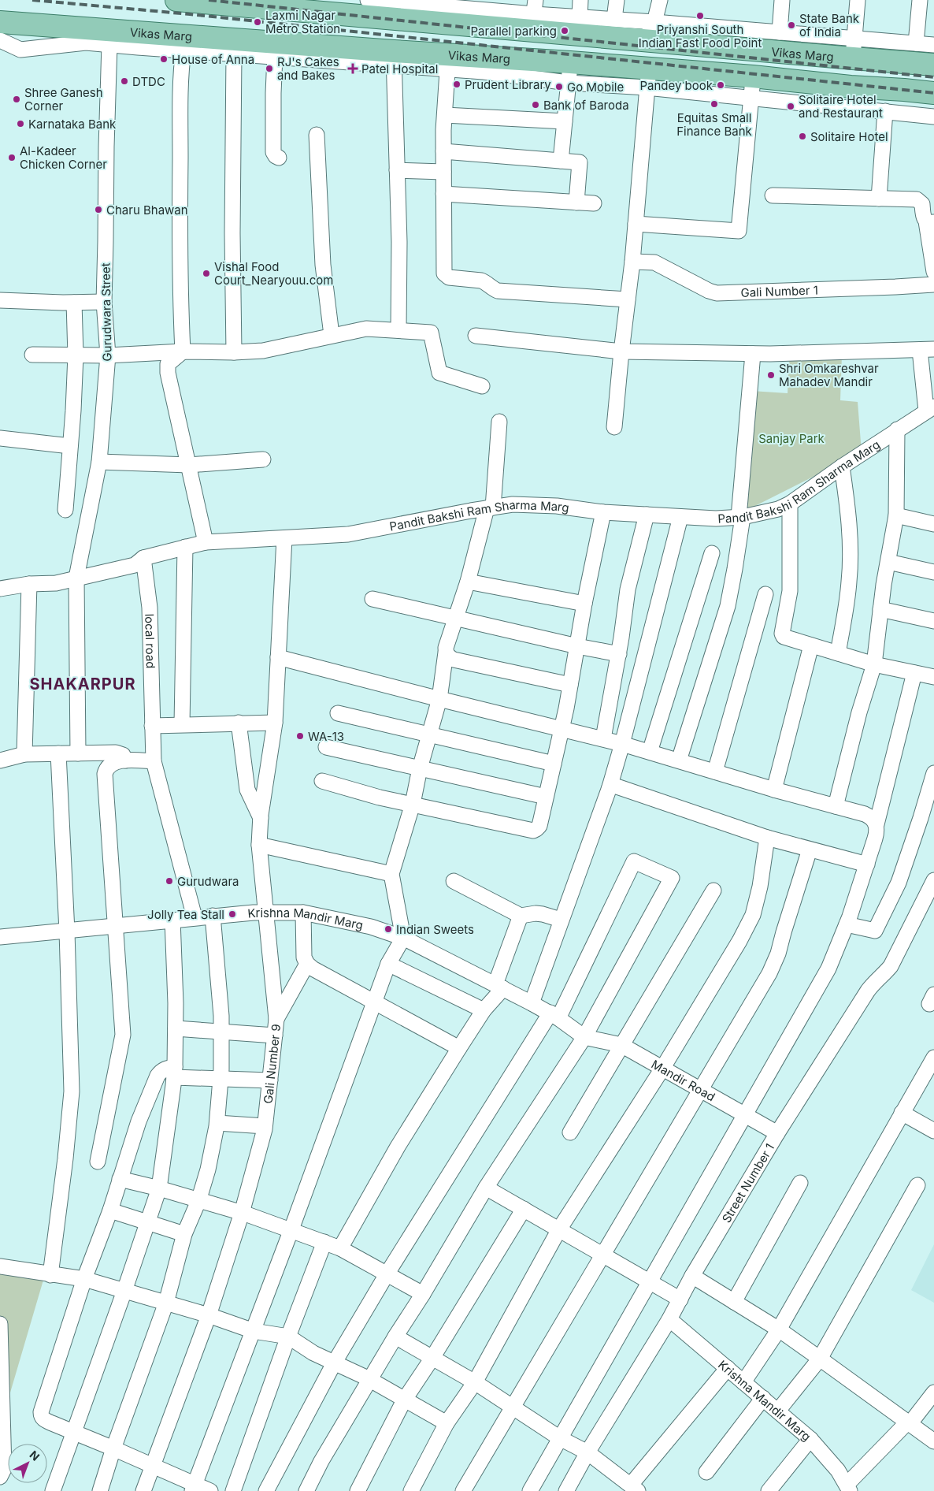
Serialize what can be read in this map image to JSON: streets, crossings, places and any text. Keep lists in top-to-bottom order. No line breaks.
{"streets":{"main road":["Vikas Marg"],"street":["Gali Number 1","Gurudwara Street","Pandit Bakshi Ram Sharma Marg","local road","Krishna Mandir Marg","Gali Number 9","Mandir Road","Street Number 1"]},"crossings":[["Gurudwara Street","Pandit Bakshi Ram Sharma Marg"],["Pandit Bakshi Ram Sharma Marg","local road"],["Pandit Bakshi Ram Sharma Marg","Gali Number 9"],["local road","Krishna Mandir Marg"],["Krishna Mandir Marg","Gali Number 9"],["Krishna Mandir Marg","Mandir Road"],["Krishna Mandir Marg","Street Number 1"],["Mandir Road","Street Number 1"]],"districts":["SHAKARPUR"],"parks":["Sanjay Park"],"places":{"other":["Priyanshi South Indian Fast Food Point","Laxmi Nagar Metro Station","State Bank of India","Parallel parking","House of Anna","RJ's Cakes and Bakes","DTDC","Prudent Library","Pandey book","Go Mobile","Shree Ganesh Corner","Equitas Small Finance Bank","Bank of Baroda","Solitaire Hotel and Restaurant","Karnataka Bank","Solitaire Hotel","Al-Kadeer Chicken Corner","Charu Bhawan","Vishal Food Court_Nearyouu.com","Shri Omkareshvar Mahadev Mandir","WA-13","Gurudwara","Jolly Tea Stall","Indian Sweets"],"health":["Patel Hospital"]},"north":"top right"}
